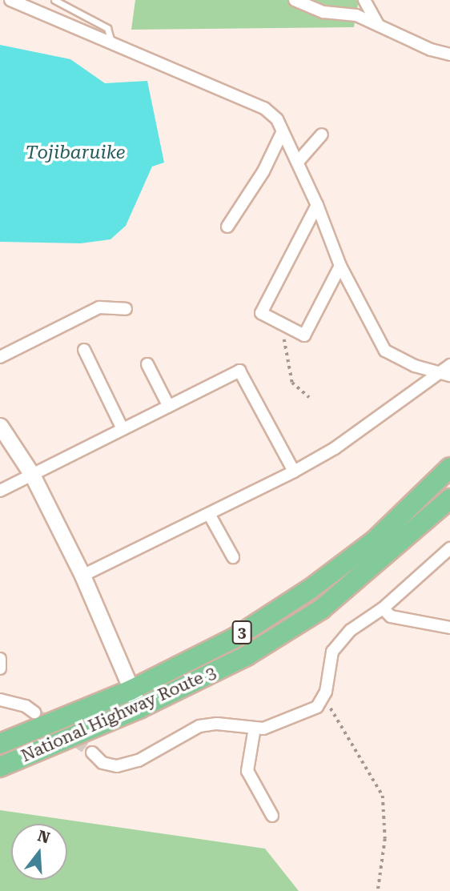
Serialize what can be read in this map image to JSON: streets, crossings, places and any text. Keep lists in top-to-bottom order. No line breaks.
{"streets":{"highway":["3","National Highway Route 3"]},"water":["Tojibaruike"],"north":"top"}
